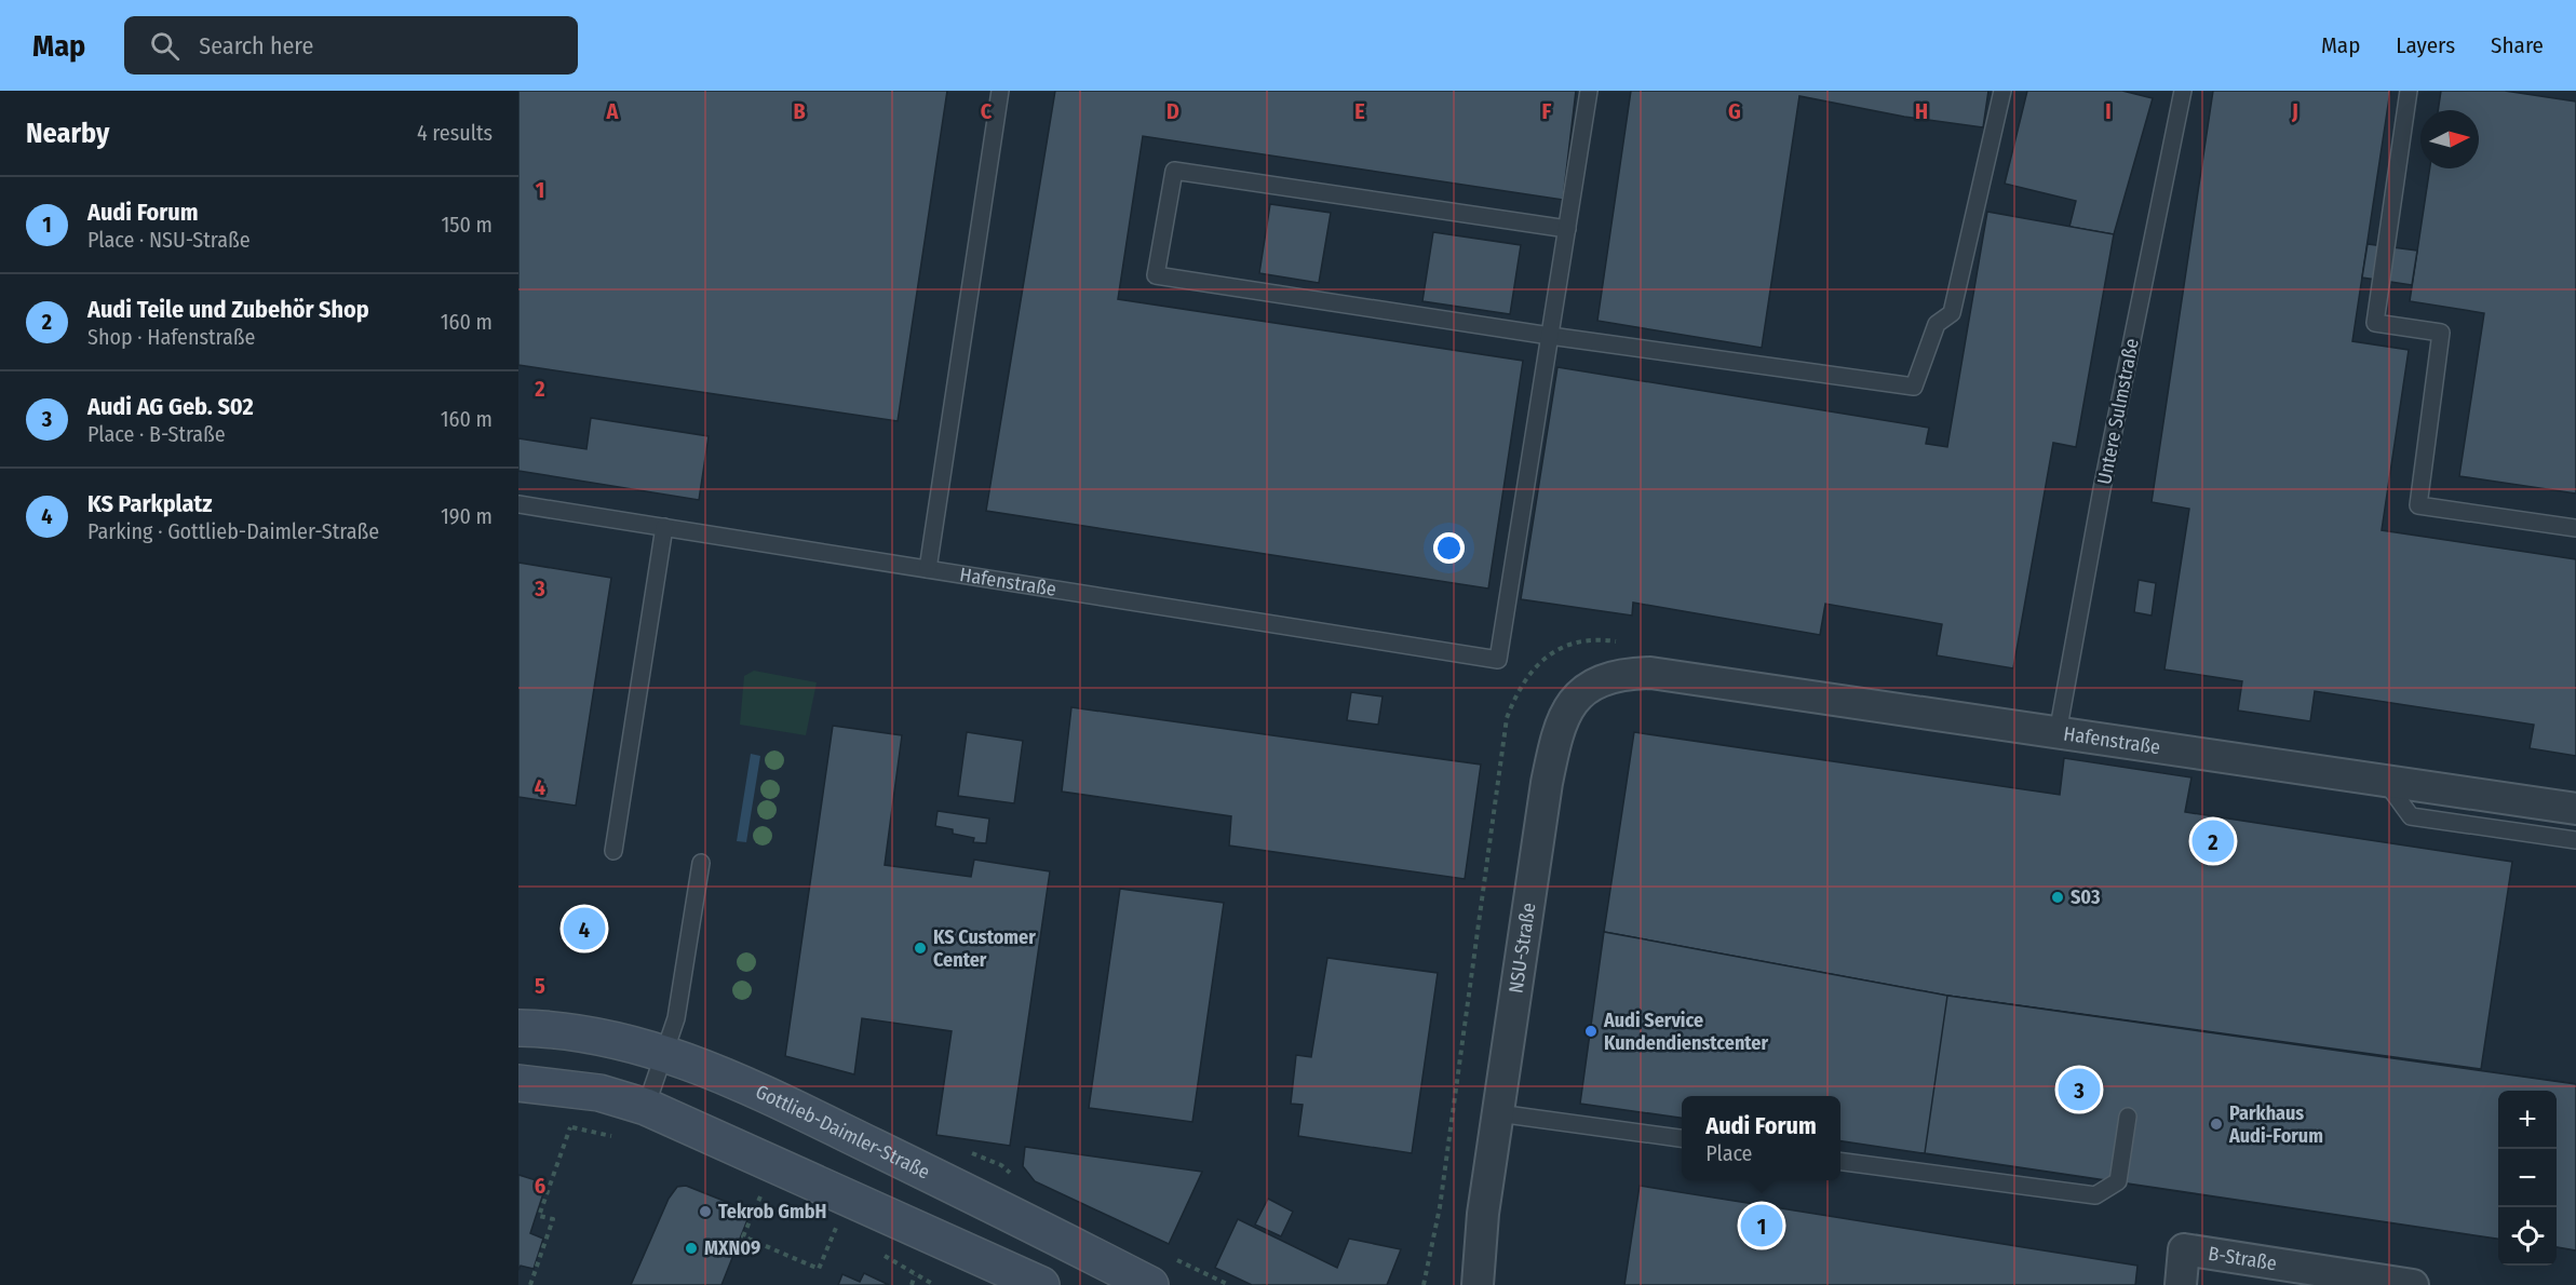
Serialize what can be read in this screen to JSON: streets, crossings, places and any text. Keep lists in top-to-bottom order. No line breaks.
{"streets":{"main road":["Gottlieb-Daimler-Straße"],"street":["Hafenstraße","NSU-Straße","B-Straße"],"lane":["Untere Sulmstraße"]},"crossings":[["Untere Sulmstraße","Hafenstraße"],["Hafenstraße","NSU-Straße"]],"places":["S03","KS Customer Center","Audi Service Kundendienstcenter","Parkhaus Audi-Forum","Tekrob GmbH","MXN09"],"north":"right","page":{"header":"Map","search":"Search here","nav":["Map","Layers","Share"],"heading":["Nearby","4 results"],"list":[{"mark":"1","name":"Audi Forum","note":"Place · NSU-Straße","value":"150 m"},{"mark":"2","name":"Audi Teile und Zubehör Shop","note":"Shop · Hafenstraße","value":"160 m"},{"mark":"3","name":"Audi AG Geb. S02","note":"Place · B-Straße","value":"160 m"},{"mark":"4","name":"KS Parkplatz","note":"Parking · Gottlieb-Daimler-Straße","value":"190 m"}],"pins":["2","4","3","1"],"map_buttons":["+","−"],"popup":["Audi Forum","Place"]},"grid":{"columns":["A","B","C","D","E","F","G","H","I","J"],"rows":["1","2","3","4","5","6"]}}
